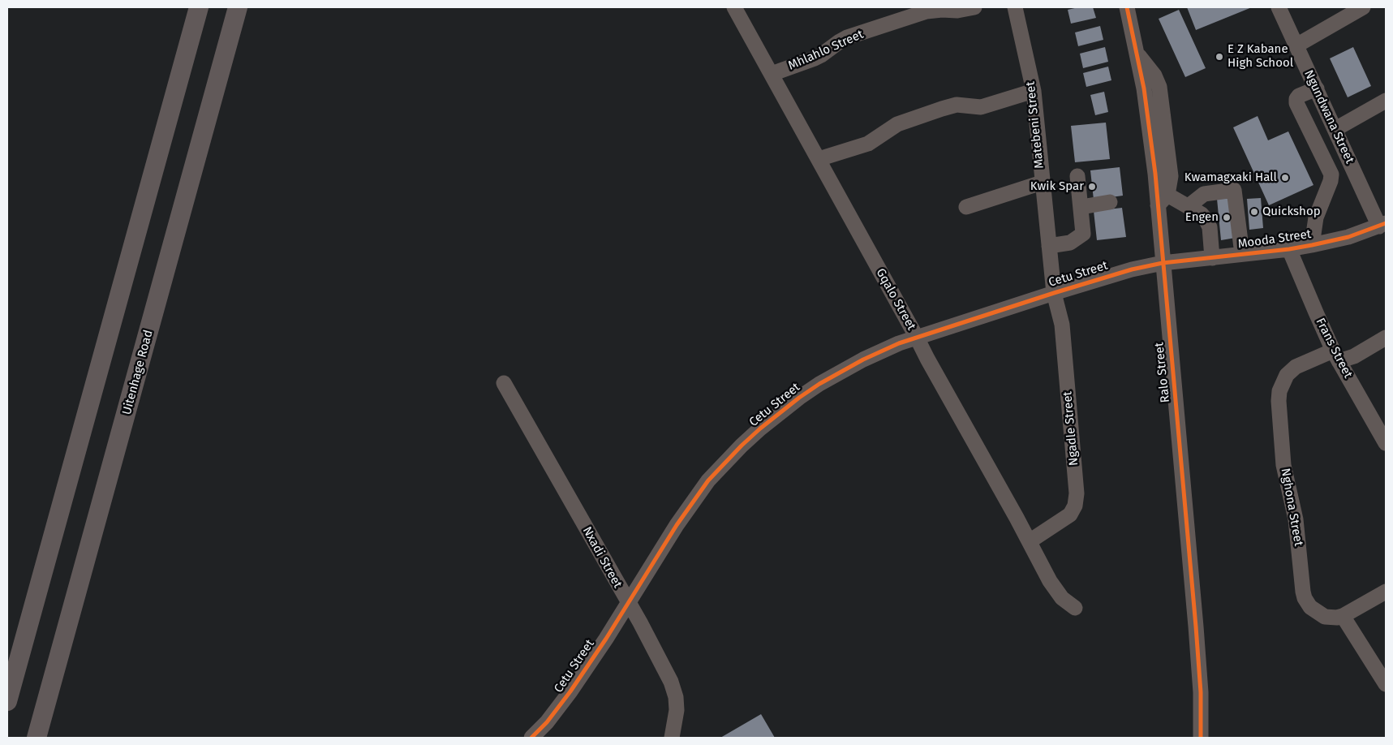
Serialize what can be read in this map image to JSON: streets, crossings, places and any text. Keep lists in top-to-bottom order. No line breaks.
{"streets":{"main road":["Uitenhage Road"],"street":["Mhlahlo Street","Ngundwana Street","Matebeni Street","Mooda Street","Cetu Street","Gqalo Street","Frans Street","Ralo Street","Ngadle Street","Nghona Street","Nxadi Street"]},"crossings":[["Mhlahlo Street","Gqalo Street"],["Ngundwana Street","Mooda Street"],["Matebeni Street","Cetu Street"],["Matebeni Street","Ngadle Street"],["Mooda Street","Cetu Street"],["Mooda Street","Frans Street"],["Mooda Street","Ralo Street"],["Cetu Street","Gqalo Street"],["Cetu Street","Ralo Street"],["Cetu Street","Ngadle Street"],["Cetu Street","Nxadi Street"],["Gqalo Street","Ngadle Street"],["Frans Street","Nghona Street"]],"places":["E Z Kabane High School","Kwamagxaki Hall","Kwik Spar","Quickshop","Engen"]}
